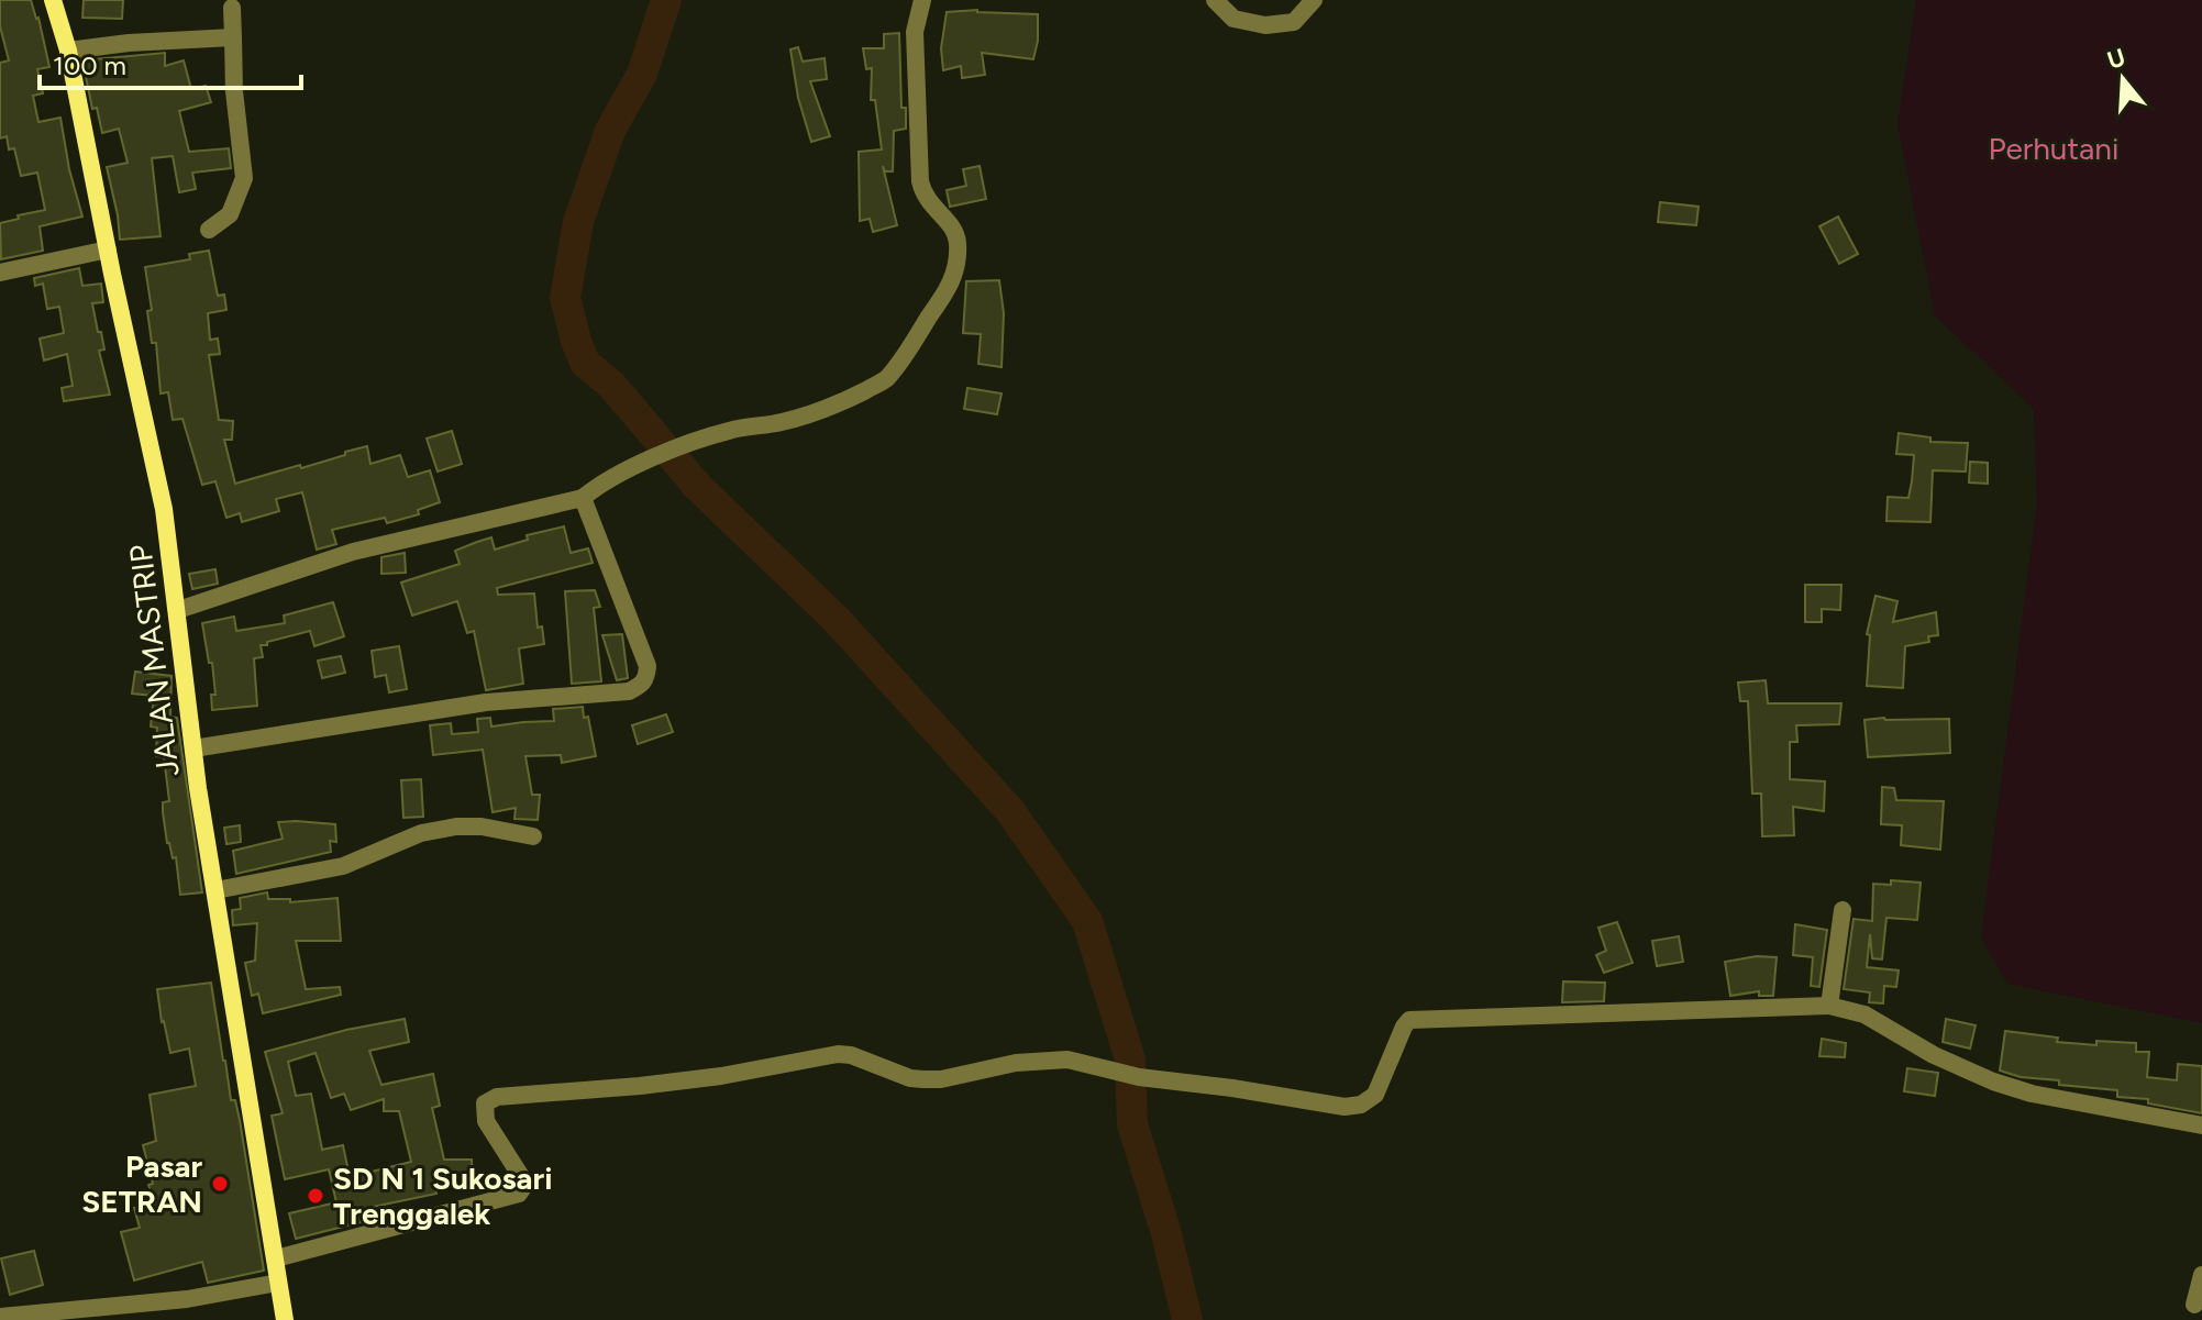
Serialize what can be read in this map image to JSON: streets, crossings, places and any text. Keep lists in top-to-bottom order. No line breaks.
{"streets":{"main road":["JALAN MASTRIP"]},"parks":["Perhutani"],"places":["Pasar SETRAN","SD N 1 Sukosari Trenggalek"],"scale_bar":"100 m","north":"top"}
